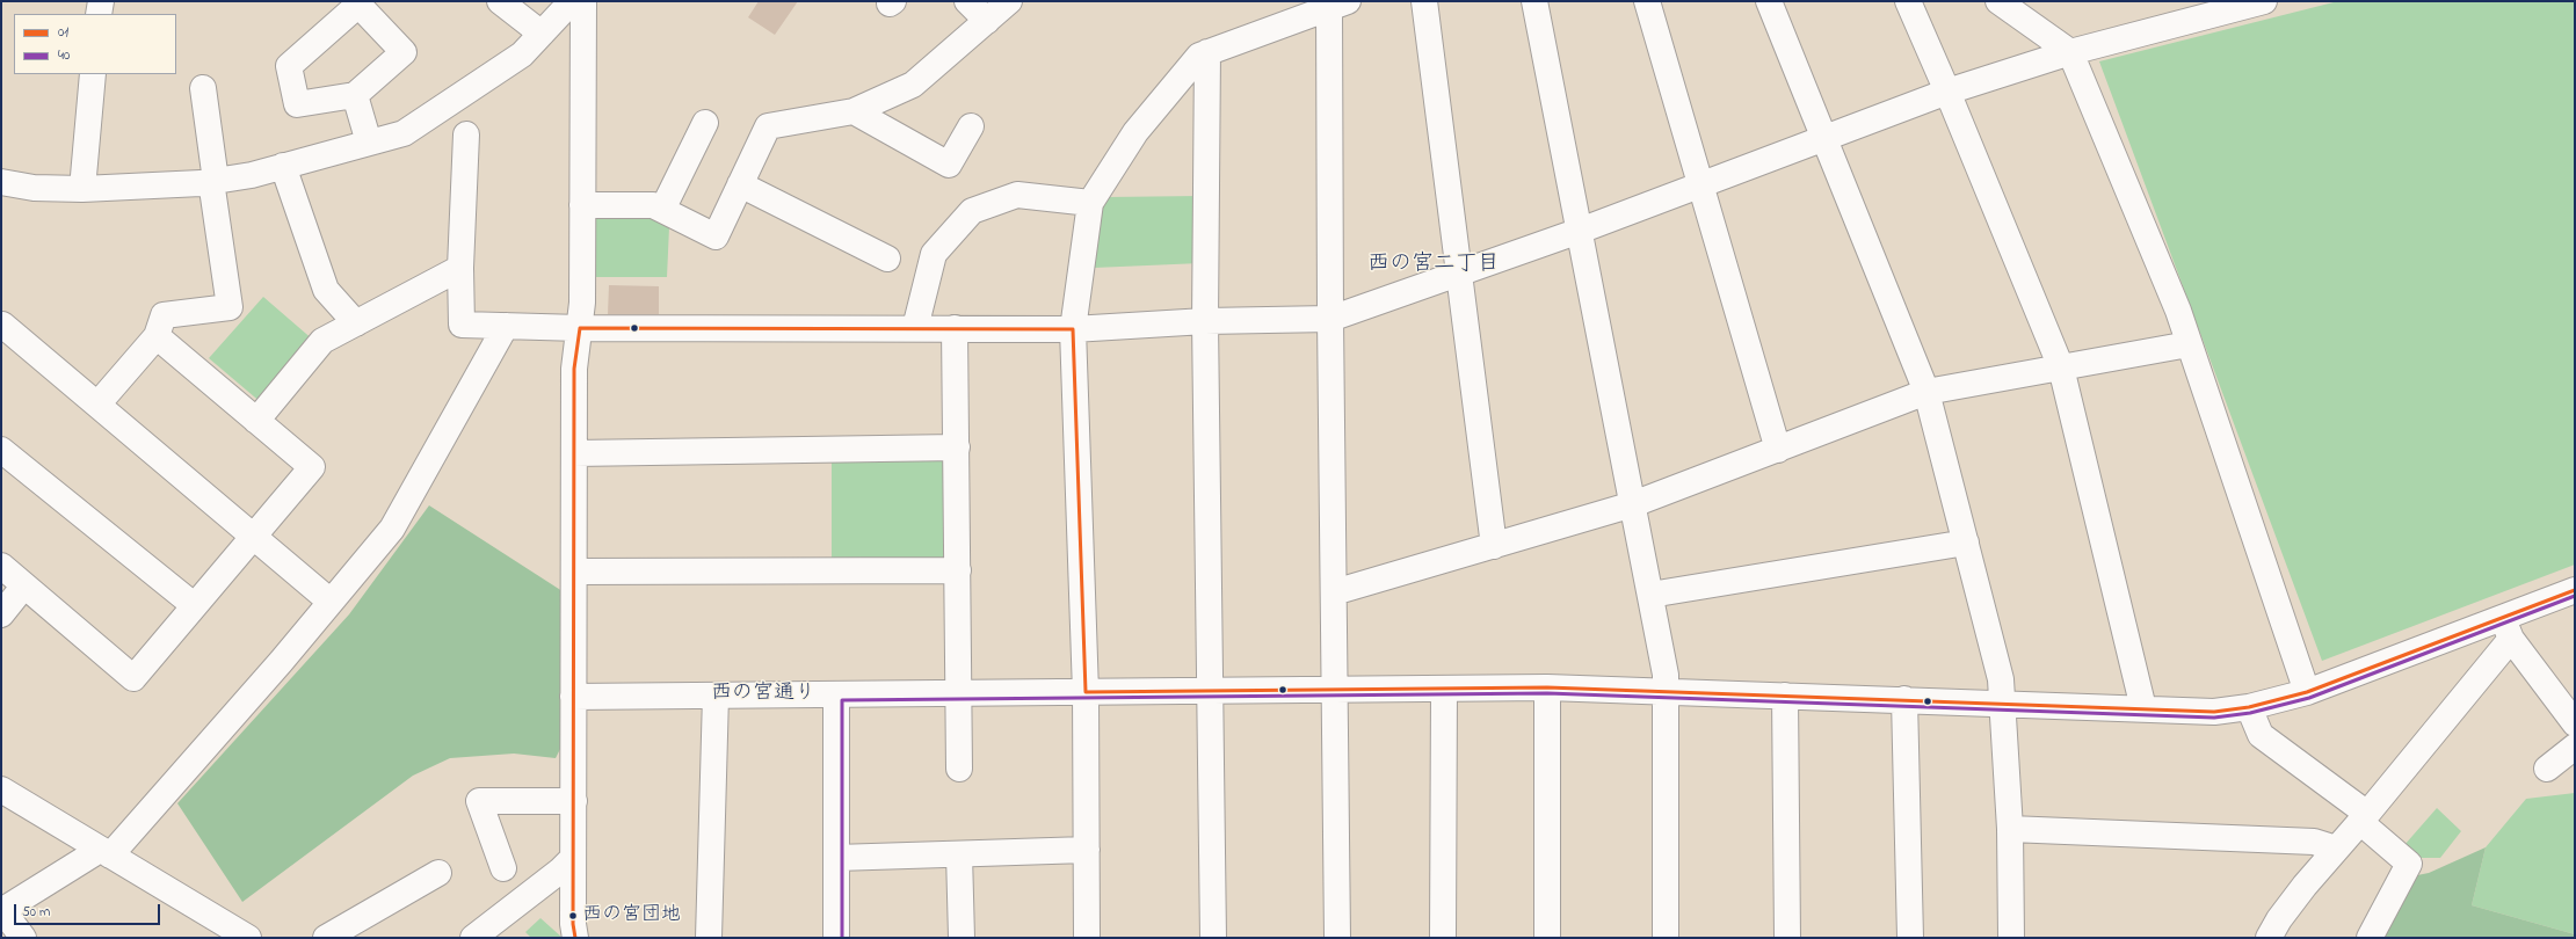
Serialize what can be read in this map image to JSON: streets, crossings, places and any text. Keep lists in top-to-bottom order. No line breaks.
{"streets":{"street":["西の宮通り"]},"districts":["西の宮二丁目"],"places":["西の宮団地"],"lines":["transit line 01","transit line 40"],"legend":["01","40"],"scale_bar":"50 m"}
